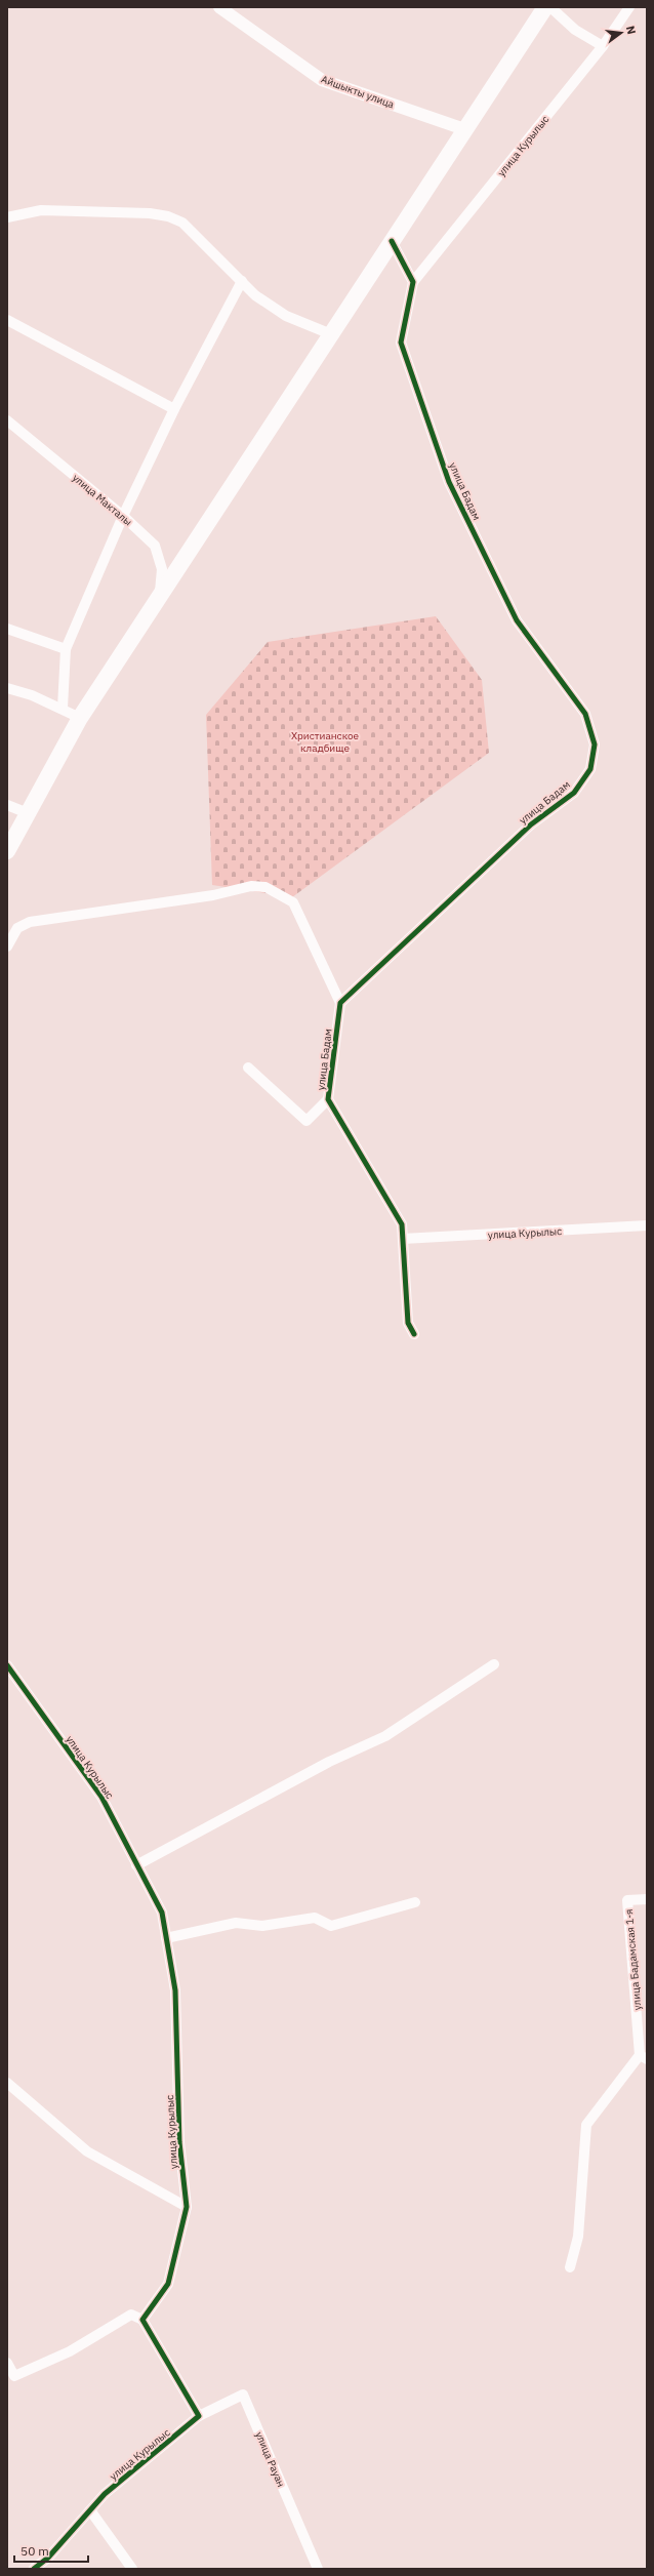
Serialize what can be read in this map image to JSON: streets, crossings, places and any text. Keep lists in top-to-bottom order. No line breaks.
{"streets":{"street":["Айшыкты улица","улица Курылыс","улица Бадам","улица Макталы","улица Бадамская 1-я","улица Рауан"]},"crossings":[["улица Курылыс","улица Бадам"],["улица Курылыс","улица Рауан"]],"parks":["Христианское кладбище"],"scale_bar":"50 m","north":"right"}
